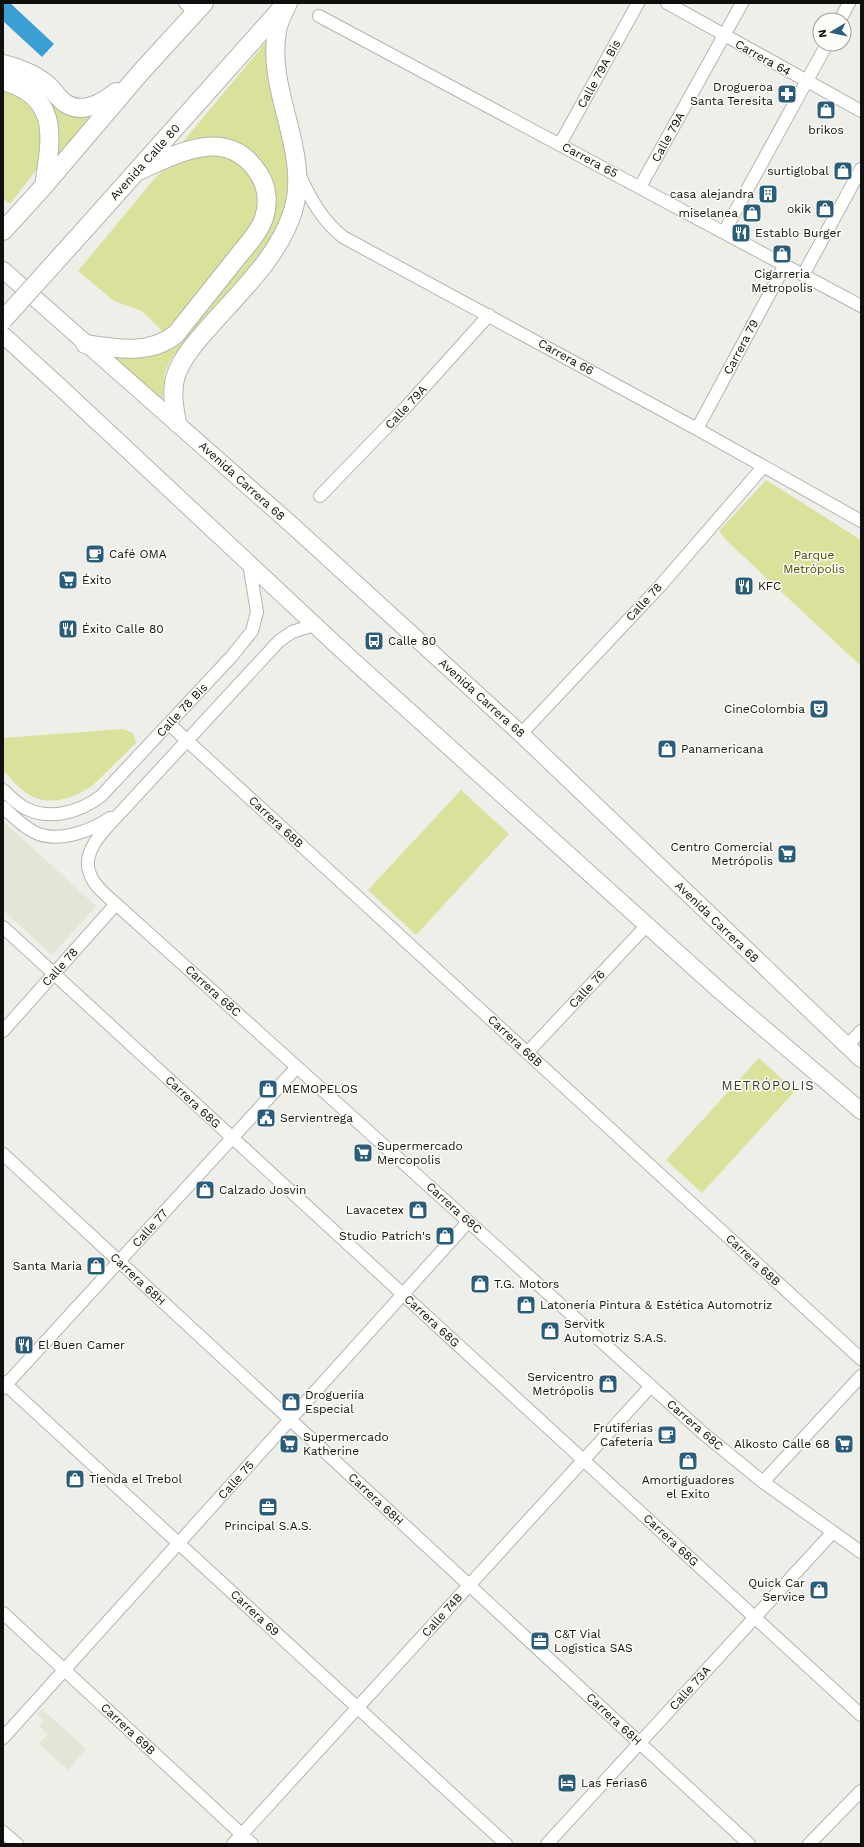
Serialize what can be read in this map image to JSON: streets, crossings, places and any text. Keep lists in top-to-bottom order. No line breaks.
{"streets":{"highway":["Avenida Calle 80"],"main road":["Avenida Carrera 68"],"street":["Carrera 64","Calle 79A Bis","Calle 79A","Carrera 65","Carrera 79","Carrera 66","Calle 78","Calle 78 Bis","Carrera 68B","Calle 76","Carrera 68C","Carrera 68G","Calle 77","Carrera 68H","Calle 75","Carrera 69","Calle 74B","Calle 73A","Carrera 69B"]},"crossings":[["Carrera 64","Calle 79A"],["Calle 79A Bis","Carrera 65"],["Calle 79A","Carrera 65"],["Calle 79A","Carrera 66"],["Carrera 65","Carrera 79"],["Carrera 79","Carrera 66"],["Carrera 66","Calle 78"],["Avenida Carrera 68","Calle 78"],["Calle 78","Carrera 68C"],["Calle 78","Carrera 68G"],["Calle 78 Bis","Carrera 68B"],["Calle 78 Bis","Carrera 68C"],["Carrera 68B","Calle 76"],["Carrera 68C","Calle 77"],["Carrera 68C","Calle 75"],["Carrera 68C","Calle 74B"],["Carrera 68C","Calle 73A"],["Carrera 68G","Calle 77"],["Carrera 68G","Calle 75"],["Carrera 68G","Calle 74B"],["Carrera 68G","Calle 73A"],["Calle 77","Carrera 68H"],["Calle 77","Carrera 69"],["Carrera 68H","Calle 75"],["Carrera 68H","Calle 74B"],["Carrera 68H","Calle 73A"],["Calle 75","Carrera 69"],["Calle 75","Carrera 69B"],["Carrera 69","Calle 74B"],["Calle 74B","Carrera 69B"]],"districts":["METRÓPOLIS"],"parks":["Parque Metrópolis"],"places":{"pharmacy":["Drogueroa Santa Teresita"],"shop":["brikos","surtiglobal","okik","miselanea","Cigarreria Metropolis","Panamericana","MEMOPELOS","Calzado Josvin","Lavacetex","Studio Patrich's","Santa Maria","T.G. Motors","Latonería Pintura & Estética Automotriz","Servitk Automotriz S.A.S.","Servicentro Metrópolis","Drogueriía Especial","Amortiguadores el Exito","Tienda el Trebol","Quick Car Service"],"building":["casa alejandra"],"restaurant":["Establo Burger","KFC","Éxito Calle 80","El Buen Camer"],"cafe":["Café OMA","Frutiferias Cafetería"],"supermarket":["Éxito","Centro Comercial Metrópolis","Supermercado Mercopolis","Supermercado Katherine","Alkosto Calle 68"],"bus stop":["Calle 80"],"theatre":["CineColombia"],"public building":["Servientrega"],"office":["Principal S.A.S.","C&T Vial Logistica SAS"],"hotel":["Las Ferias6"]},"north":"left"}
